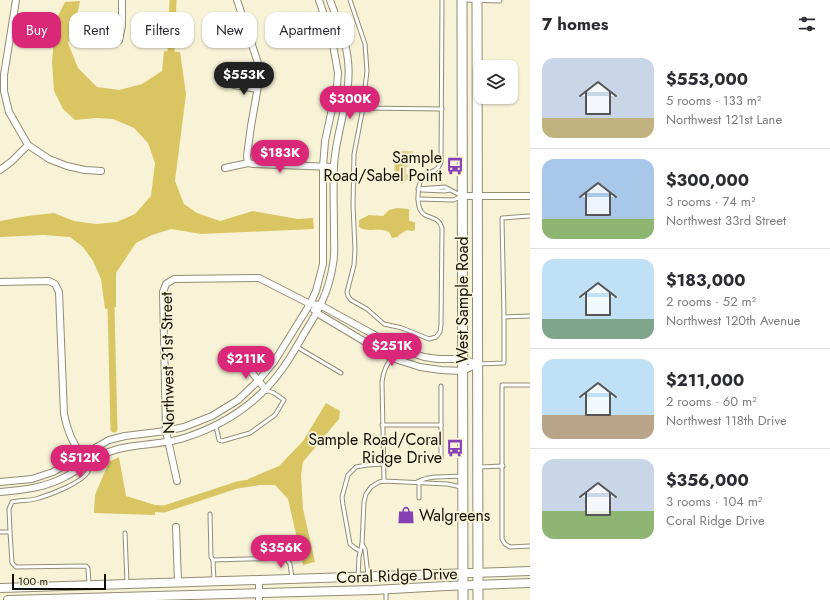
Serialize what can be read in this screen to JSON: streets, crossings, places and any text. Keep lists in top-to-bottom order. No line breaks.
{"streets":{"main road":["West Sample Road","Coral Ridge Drive"],"street":["Northwest 31st Street"]},"crossings":[["West Sample Road","Coral Ridge Drive"]],"places":{"bus stop":["Sample Road/Sabel Point","Sample Road/Coral Ridge Drive"],"shop":["Walgreens"]},"scale_bar":"100 m","page":{"heading":"7 homes","chip":["Buy","Rent","Filters","New","Apartment"],"list":[{"name":"$553,000","note":"5 rooms · 133 m² · Northwest 121st Lane"},{"name":"$300,000","note":"3 rooms · 74 m² · Northwest 33rd Street"},{"name":"$183,000","note":"2 rooms · 52 m² · Northwest 120th Avenue"},{"name":"$211,000","note":"2 rooms · 60 m² · Northwest 118th Drive"},{"name":"$356,000","note":"3 rooms · 104 m² · Coral Ridge Drive"}],"price":["$553K","$300K","$183K","$251K","$211K","$512K","$356K"],"scale":"100 m"}}
